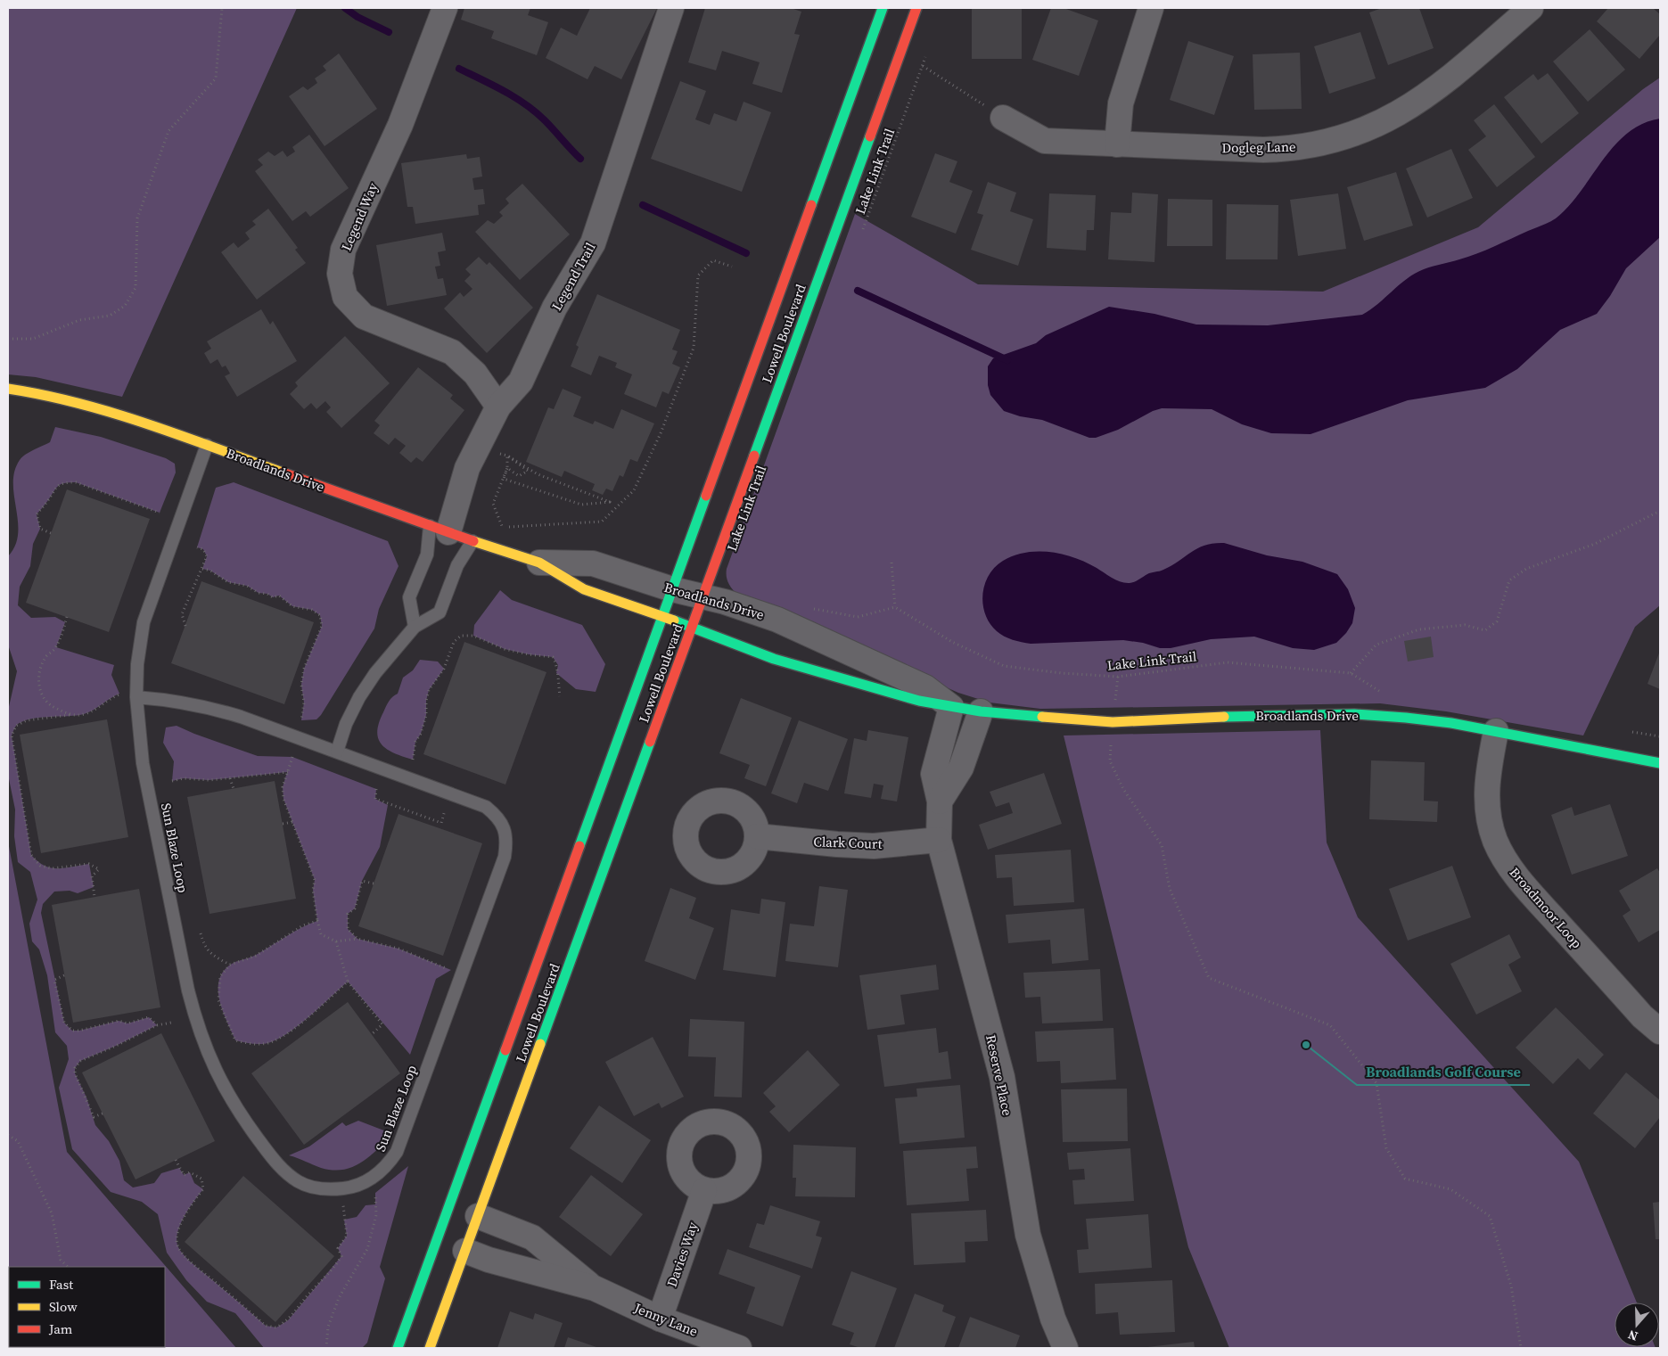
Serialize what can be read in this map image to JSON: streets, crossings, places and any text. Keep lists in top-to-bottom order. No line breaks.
{"streets":{"main road":["Lowell Boulevard","Broadlands Drive"],"street":["Dogleg Lane","Legend Way","Legend Trail","Clark Court","Broadmoor Loop","Reserve Place","Davies Way","Jenny Lane"],"lane":["Sun Blaze Loop"],"path":["Lake Link Trail"]},"crossings":[["Legend Way","Legend Trail"],["Legend Trail","Broadlands Drive"],["Lowell Boulevard","Broadlands Drive"],["Lowell Boulevard","Jenny Lane"],["Broadlands Drive","Sun Blaze Loop"],["Broadlands Drive","Broadmoor Loop"],["Broadlands Drive","Reserve Place"],["Clark Court","Reserve Place"],["Davies Way","Jenny Lane"]],"places":["Broadlands Golf Course"],"legend":["Fast","Slow","Jam"],"north":"bottom"}
